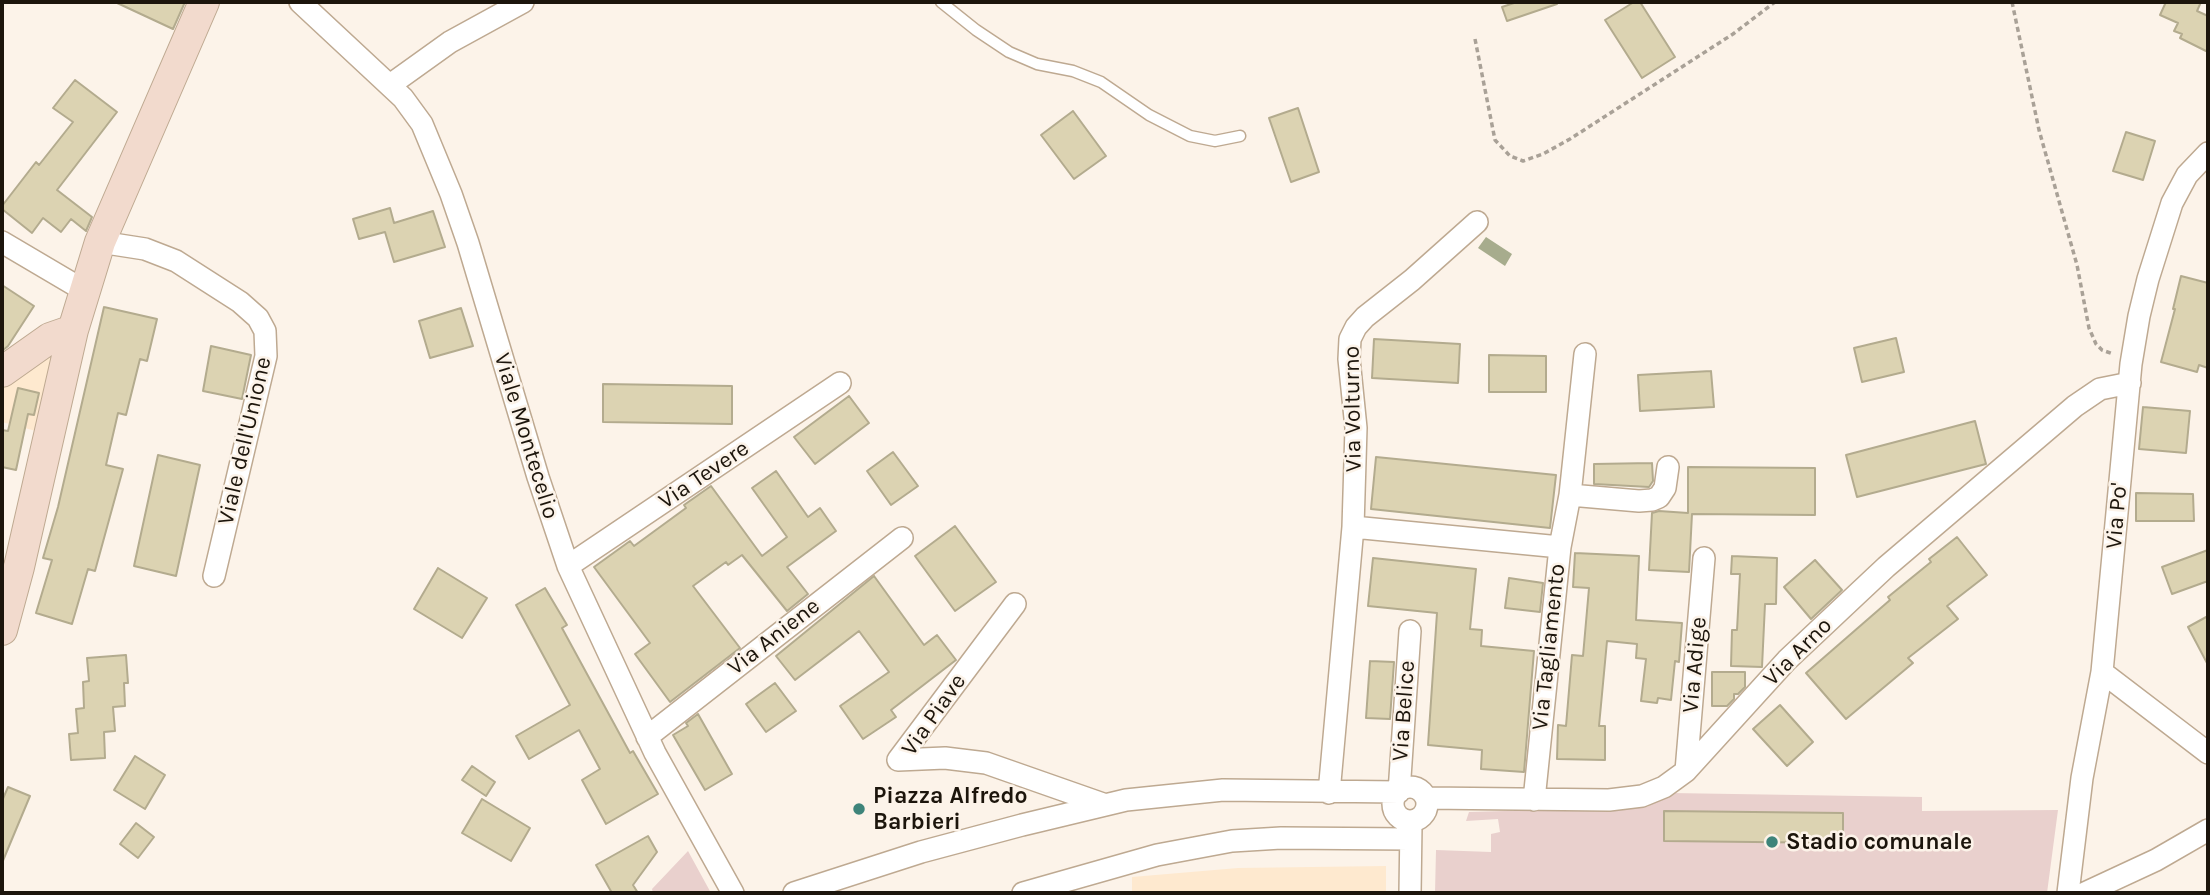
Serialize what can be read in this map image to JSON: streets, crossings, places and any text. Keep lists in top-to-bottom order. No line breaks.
{"streets":{"street":["Via Volturno","Viale Montecelio","Viale dell'Unione","Via Tevere","Via Po'","Via Aniene","Via Tagliamento","Via Arno","Via Adige","Via Belice","Via Piave"]},"crossings":[["Viale Montecelio","Via Tevere"],["Viale Montecelio","Via Aniene"],["Via Po'","Via Arno"],["Via Tagliamento","Via Arno"],["Via Arno","Via Adige"],["Via Arno","Via Belice"]],"places":["Piazza Alfredo Barbieri","Stadio comunale"]}
